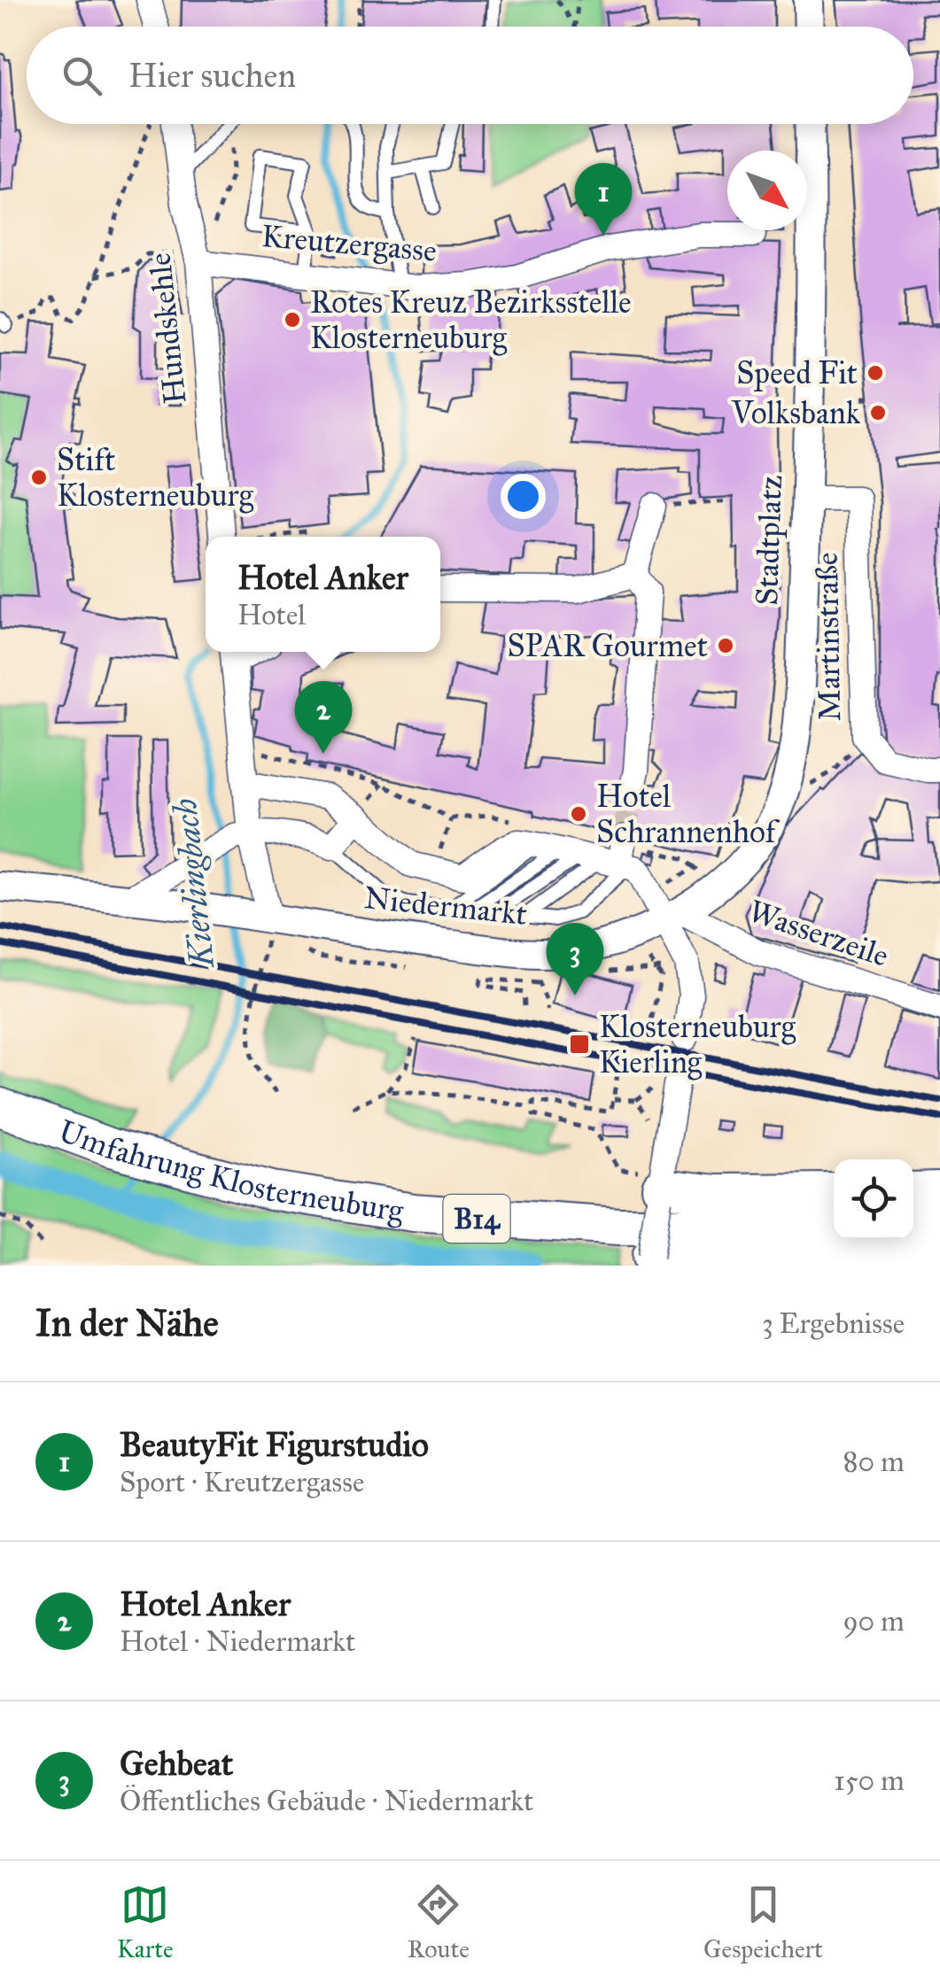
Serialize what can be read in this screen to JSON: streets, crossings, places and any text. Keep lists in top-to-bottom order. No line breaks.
{"streets":{"main road":["Umfahrung Klosterneuburg","B14"],"street":["Kreutzergasse","Hundskehle","Stadtplatz","Martinstraße","Niedermarkt","Wasserzeile"]},"crossings":[["Kreutzergasse","Hundskehle"],["Stadtplatz","Martinstraße"],["Stadtplatz","Niedermarkt"],["Stadtplatz","Wasserzeile"],["Niedermarkt","Wasserzeile"]],"water":["Kierlingbach"],"places":{"other":["Rotes Kreuz Bezirksstelle Klosterneuburg","Speed Fit","Volksbank","Stift Klosterneuburg","SPAR Gourmet","Hotel Schrannenhof"],"transit":["Klosterneuburg Kierling"]},"north":"bottom right","page":{"search":"Hier suchen","pins":["1","2","3"],"popup":["Hotel Anker","Hotel"],"heading":["In der Nähe","3 Ergebnisse"],"list":[{"mark":"1","name":"BeautyFit Figurstudio","note":"Sport · Kreutzergasse","value":"80 m"},{"mark":"2","name":"Hotel Anker","note":"Hotel · Niedermarkt","value":"90 m"},{"mark":"3","name":"Gehbeat","note":"Öffentliches Gebäude · Niedermarkt","value":"150 m"}],"nav":["Karte","Route","Gespeichert"]}}
